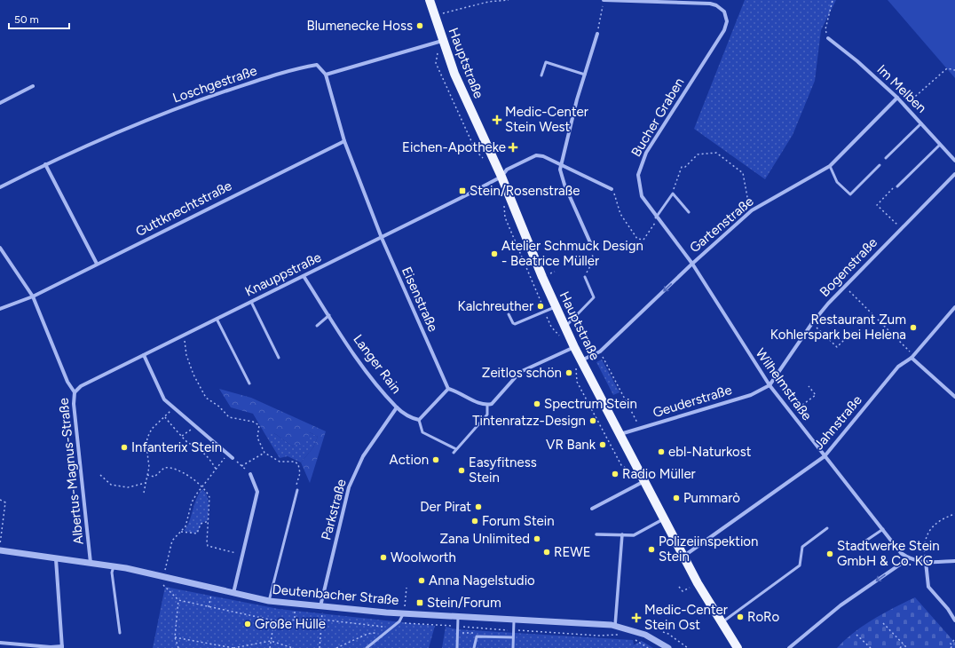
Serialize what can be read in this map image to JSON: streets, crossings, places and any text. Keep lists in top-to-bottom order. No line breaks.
{"streets":{"main road":["Hauptstraße"],"street":["Loschgestraße","Im Melben","Bucher Graben","Guttknechtstraße","Gartenstraße","Bogenstraße","Knauppstraße","Eisenstraße","Langer Rain","Wilhelmstraße","Geuderstraße","Jahnstraße","Albertus-Magnus-Straße","Parkstraße","Deutenbacher Straße"]},"crossings":[["Hauptstraße","Gartenstraße"],["Hauptstraße","Knauppstraße"],["Hauptstraße","Geuderstraße"],["Hauptstraße","Jahnstraße"],["Loschgestraße","Eisenstraße"],["Im Melben","Gartenstraße"],["Bucher Graben","Gartenstraße"],["Bucher Graben","Wilhelmstraße"],["Guttknechtstraße","Eisenstraße"],["Guttknechtstraße","Albertus-Magnus-Straße"],["Gartenstraße","Wilhelmstraße"],["Bogenstraße","Wilhelmstraße"],["Bogenstraße","Geuderstraße"],["Knauppstraße","Eisenstraße"],["Knauppstraße","Langer Rain"],["Knauppstraße","Albertus-Magnus-Straße"],["Langer Rain","Parkstraße"],["Wilhelmstraße","Geuderstraße"],["Wilhelmstraße","Jahnstraße"],["Albertus-Magnus-Straße","Deutenbacher Straße"],["Parkstraße","Deutenbacher Straße"]],"places":{"other":["Blumenecke Hoss","Atelier Schmuck Design - Beatrice Müller","Kalchreuther","Restaurant Zum Kohlerspark bei Helena","Zeitlos schön","Spectrum Stein","Tintenratzz-Design","VR Bank","Infanterix Stein","ebl-Naturkost","Action","Easyfitness Stein","Radio Müller","Pummarò","Der Pirat","Forum Stein","Zana Unlimited","Polizeiinspektion Stein","REWE","Stadtwerke Stein GmbH & Co. KG","Woolworth","Anna Nagelstudio","RoRo","Große Hülle"],"health":["Medic-Center Stein West","Eichen-Apotheke","Medic-Center Stein Ost"],"transit":["Stein/Rosenstraße","Stein/Forum"]},"scale_bar":"50 m"}
